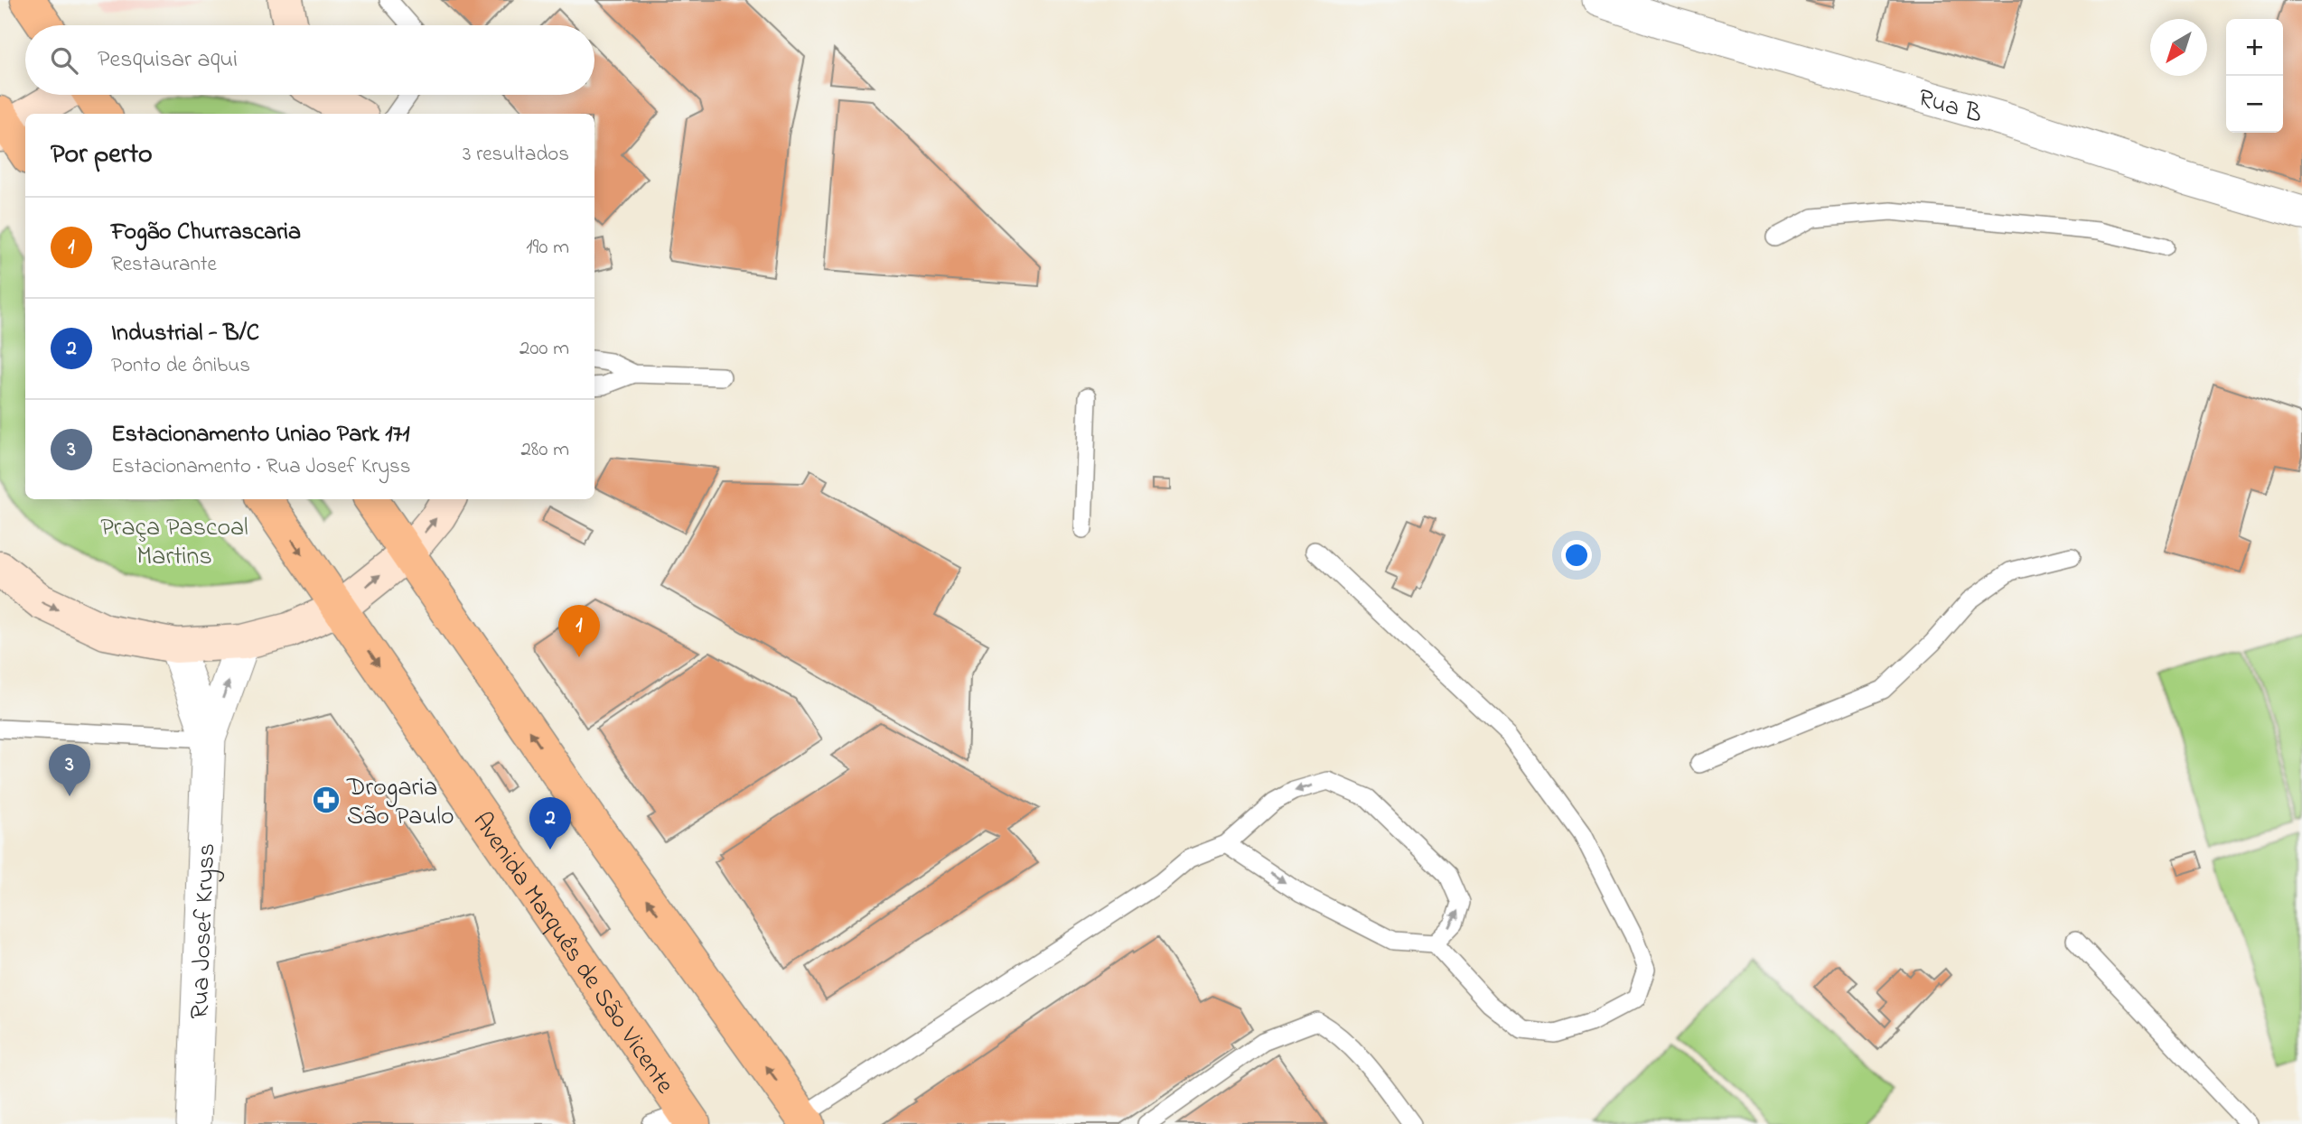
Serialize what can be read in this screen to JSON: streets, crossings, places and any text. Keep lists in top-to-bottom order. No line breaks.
{"streets":{"main road":["Avenida Marquês de São Vicente"],"street":["Rua B","Rua Josef Kryss"]},"parks":["Praça Pascoal Martins"],"places":{"pharmacy":["Drogaria São Paulo"]},"north":"bottom left","page":{"map_buttons":["+","−"],"search":"Pesquisar aqui","heading":["Por perto","3 resultados"],"list":[{"mark":"1","name":"Fogão Churrascaria","note":"Restaurante","value":"190 m"},{"mark":"2","name":"Industrial - B/C","note":"Ponto de ônibus","value":"200 m"},{"mark":"3","name":"Estacionamento Uniao Park 171","note":"Estacionamento · Rua Josef Kryss","value":"280 m"}],"pins":["1","3","2"]}}
